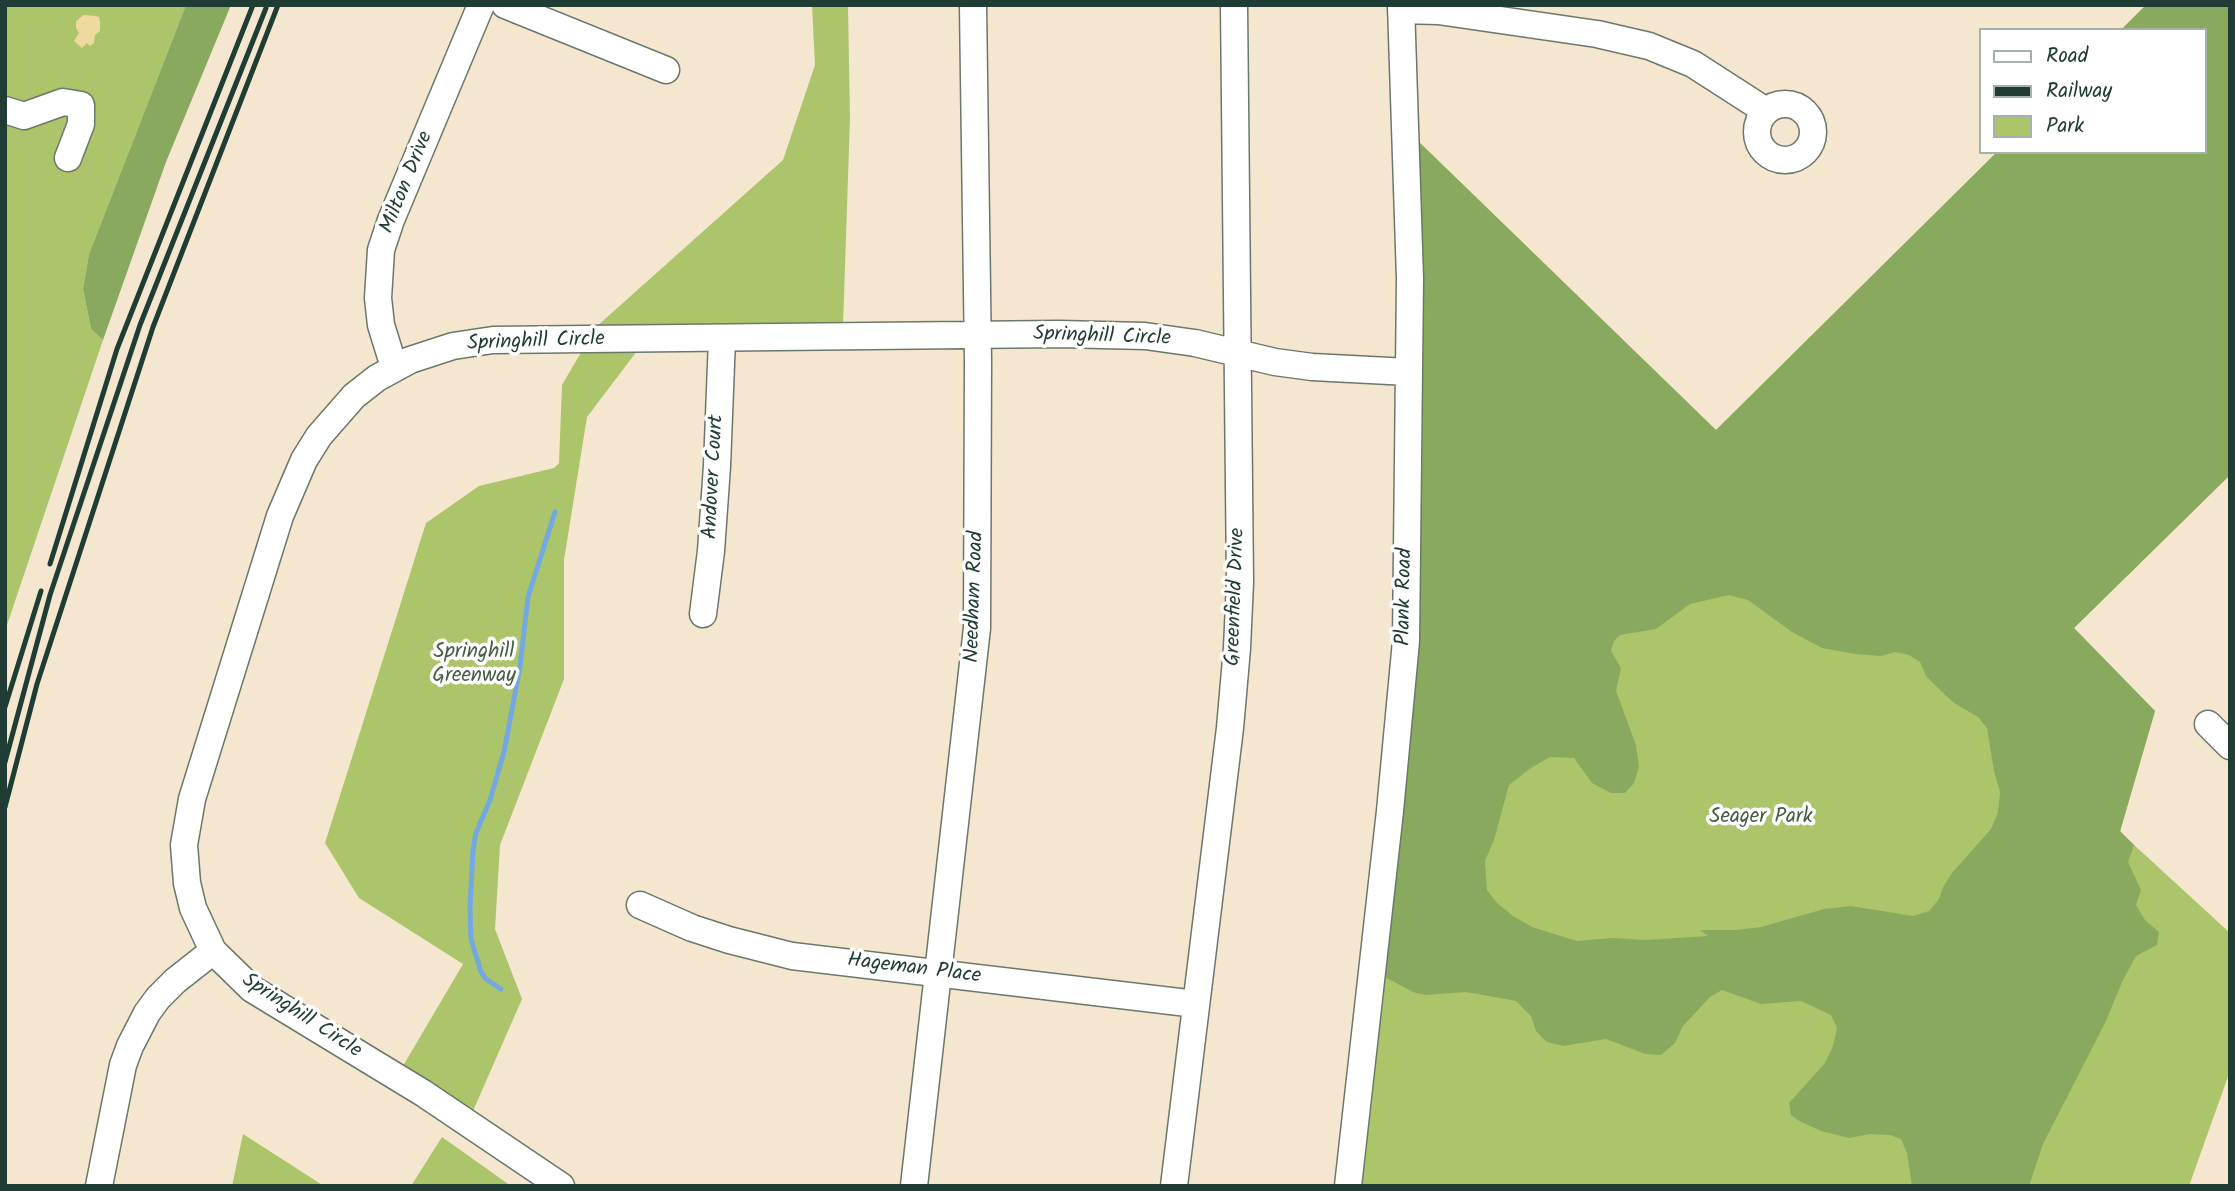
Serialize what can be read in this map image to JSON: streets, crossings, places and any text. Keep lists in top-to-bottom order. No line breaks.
{"streets":{"street":["Milton Drive","Springhill Circle","Andover Court","Needham Road","Greenfield Drive","Plank Road","Hageman Place"]},"crossings":[["Milton Drive","Springhill Circle"],["Springhill Circle","Andover Court"],["Springhill Circle","Needham Road"],["Springhill Circle","Greenfield Drive"],["Springhill Circle","Plank Road"],["Needham Road","Hageman Place"],["Greenfield Drive","Hageman Place"]],"parks":["Springhill Greenway","Seager Park"],"legend":["Road","Railway","Park"]}
